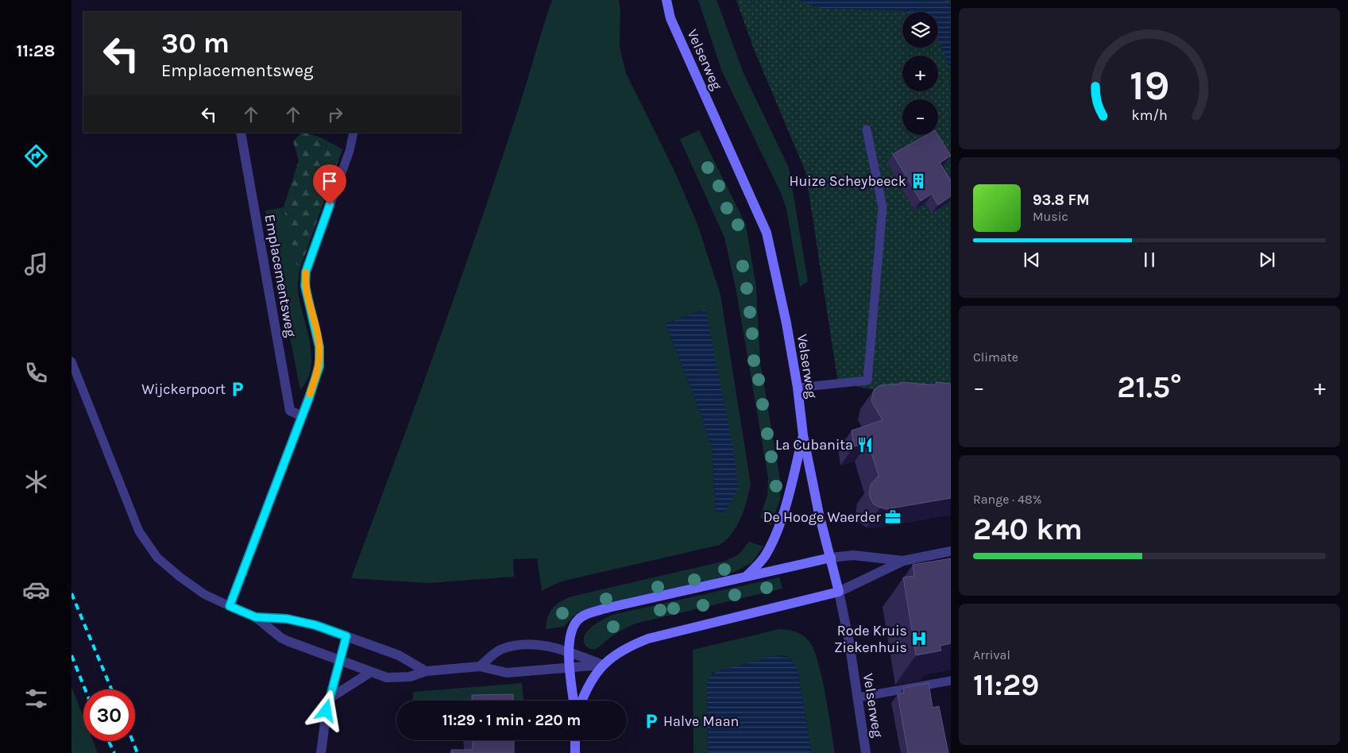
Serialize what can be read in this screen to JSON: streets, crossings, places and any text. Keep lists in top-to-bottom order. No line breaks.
{"streets":{"main road":["Velserweg"],"street":["Emplacementsweg"]},"places":{"building":["Huize Scheybeeck"],"parking":["Wijckerpoort","Halve Maan"],"restaurant":["La Cubanita"],"office":["De Hooge Waerder"],"hospital":["Rode Kruis Ziekenhuis"]},"page":{"tabs":"11:28","map_buttons":["+","−"],"turn":["30 m","Emplacementsweg"],"song":["93.8 FM","Music"],"tile":["Climate",["Range · 48%","240 km"],["Arrival","11:29"]],"heat":["−","21.5°","+"],"limit":"30","trip":"11:29 · 1 min · 220 m","gauge":["19","km/h"]}}
